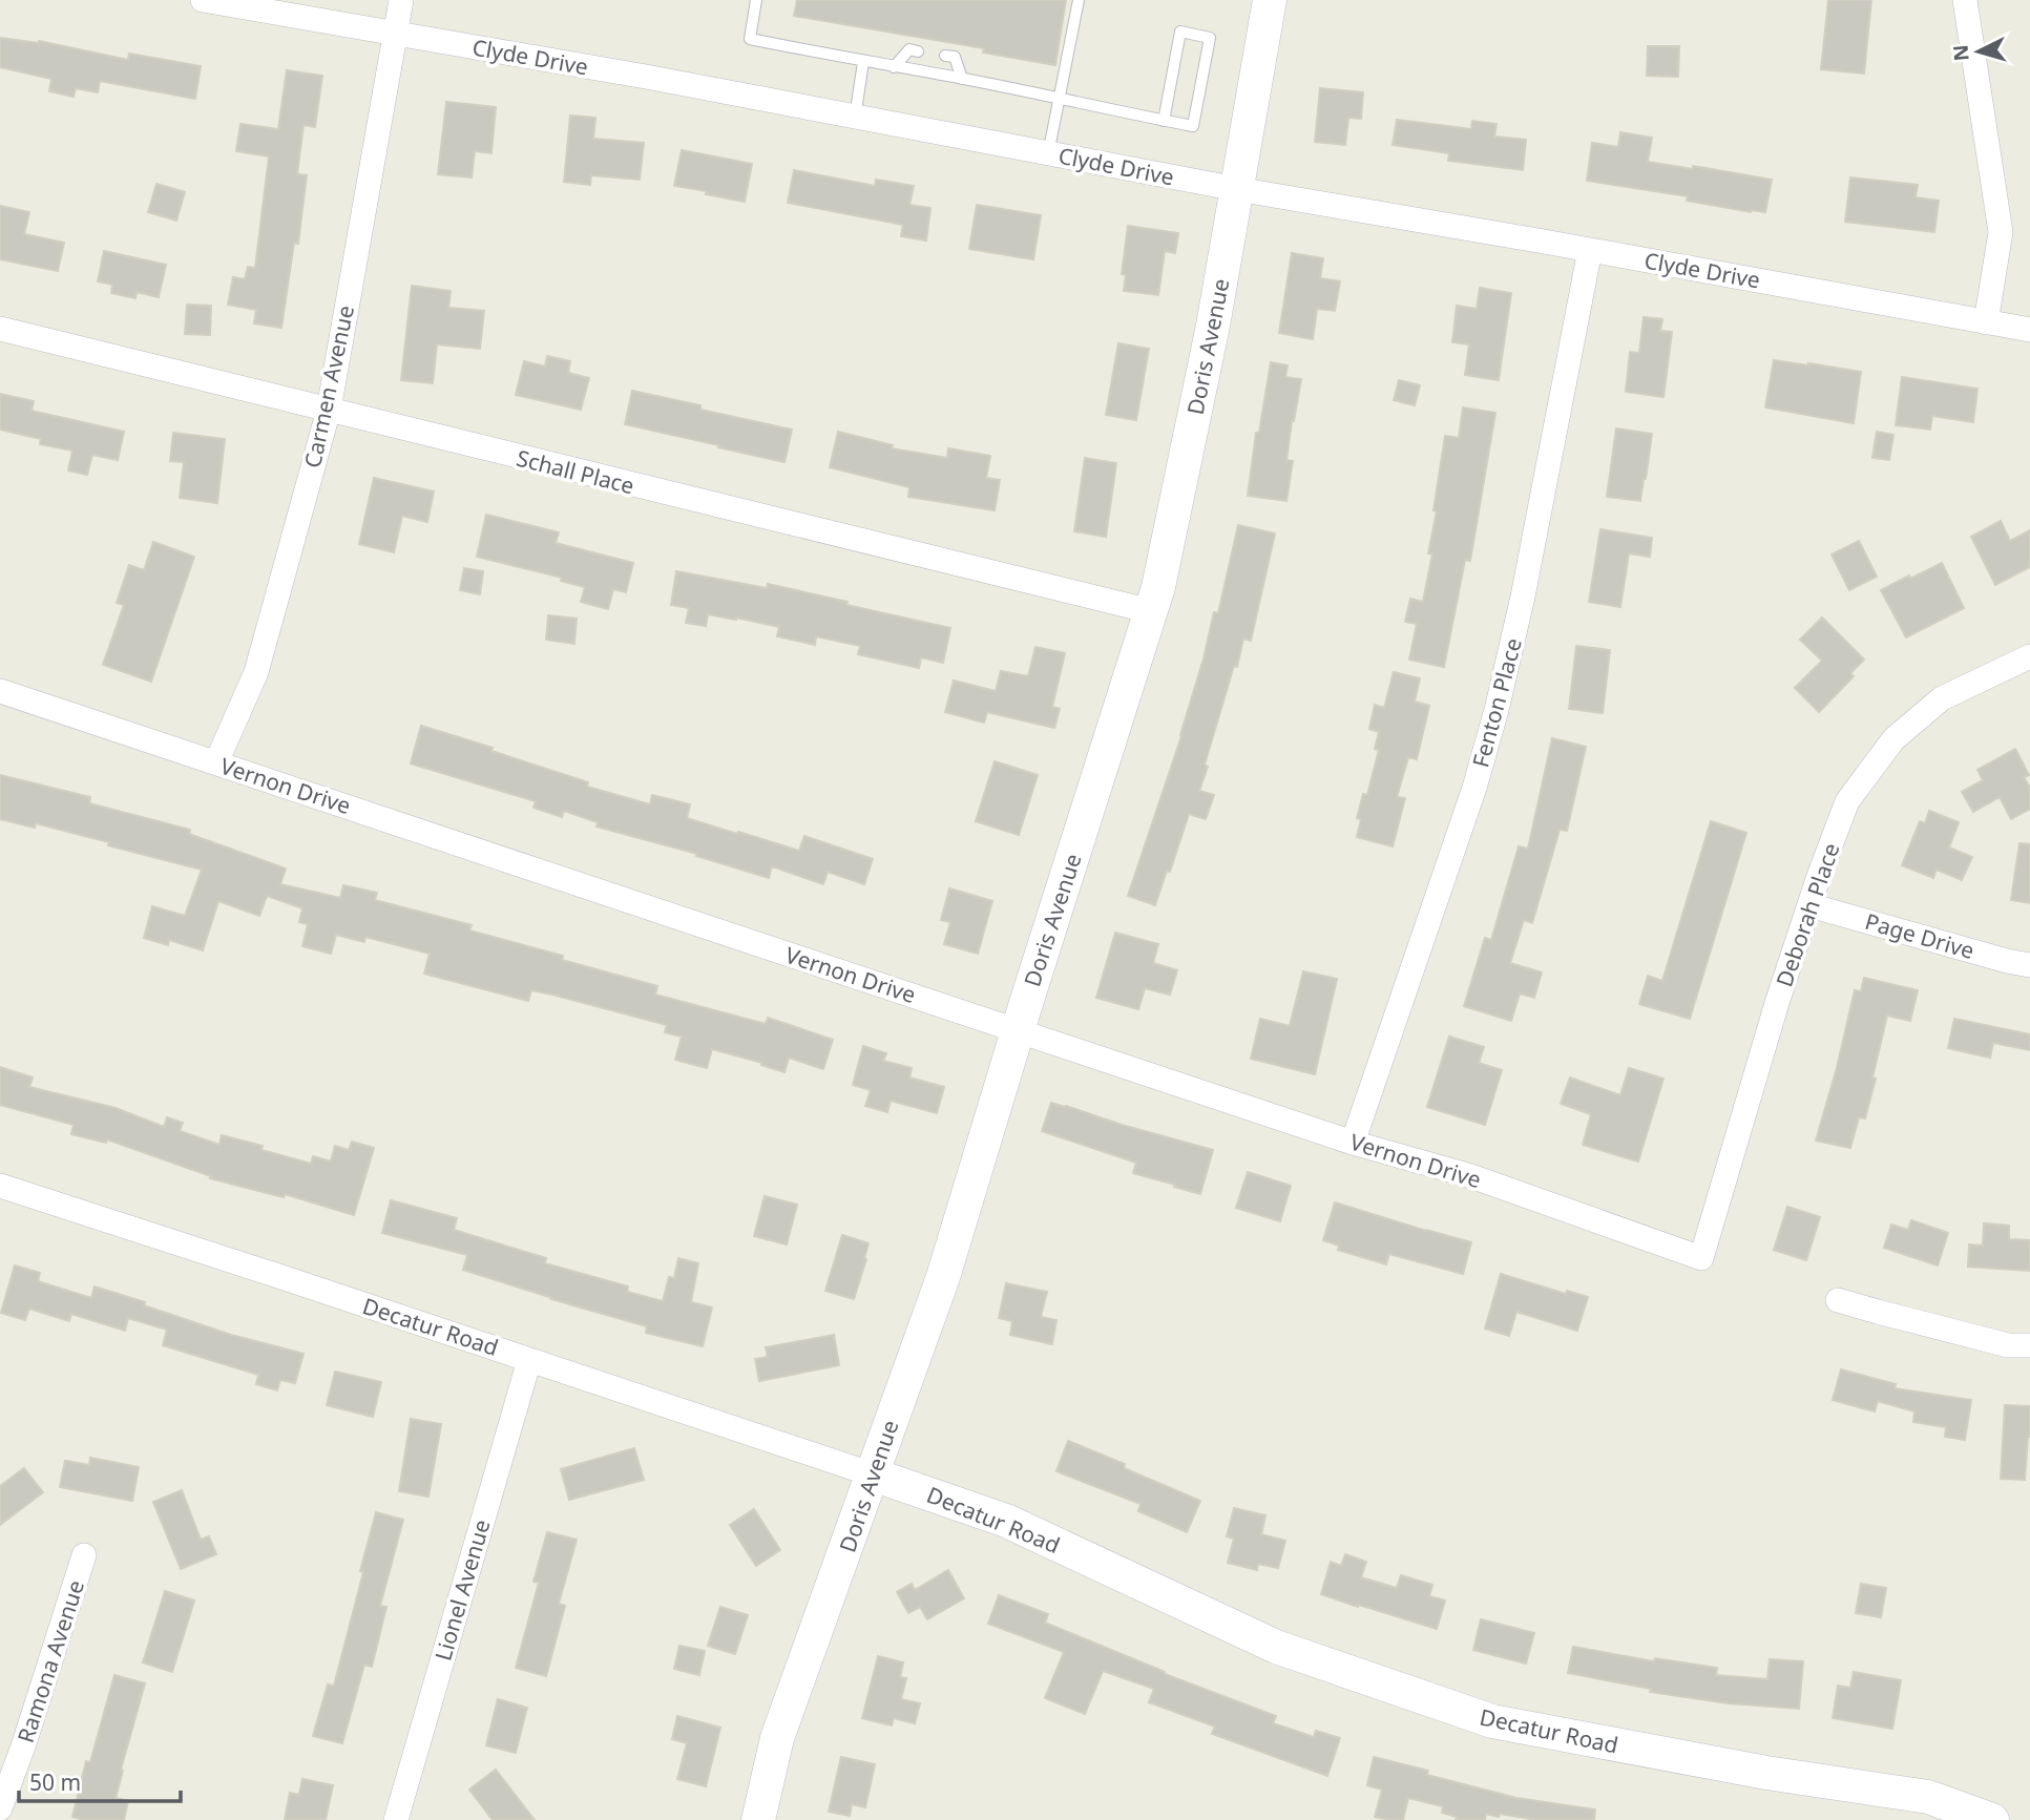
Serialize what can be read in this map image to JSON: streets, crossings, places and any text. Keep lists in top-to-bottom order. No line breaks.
{"streets":{"street":["Clyde Drive","Doris Avenue","Carmen Avenue","Schall Place","Fenton Place","Vernon Drive","Deborah Place","Page Drive","Decatur Road","Lionel Avenue","Ramona Avenue"]},"crossings":[["Clyde Drive","Doris Avenue"],["Clyde Drive","Carmen Avenue"],["Clyde Drive","Fenton Place"],["Doris Avenue","Schall Place"],["Doris Avenue","Vernon Drive"],["Doris Avenue","Decatur Road"],["Carmen Avenue","Schall Place"],["Carmen Avenue","Vernon Drive"],["Fenton Place","Vernon Drive"],["Vernon Drive","Deborah Place"],["Deborah Place","Page Drive"],["Decatur Road","Lionel Avenue"]],"scale_bar":"50 m","north":"left"}
